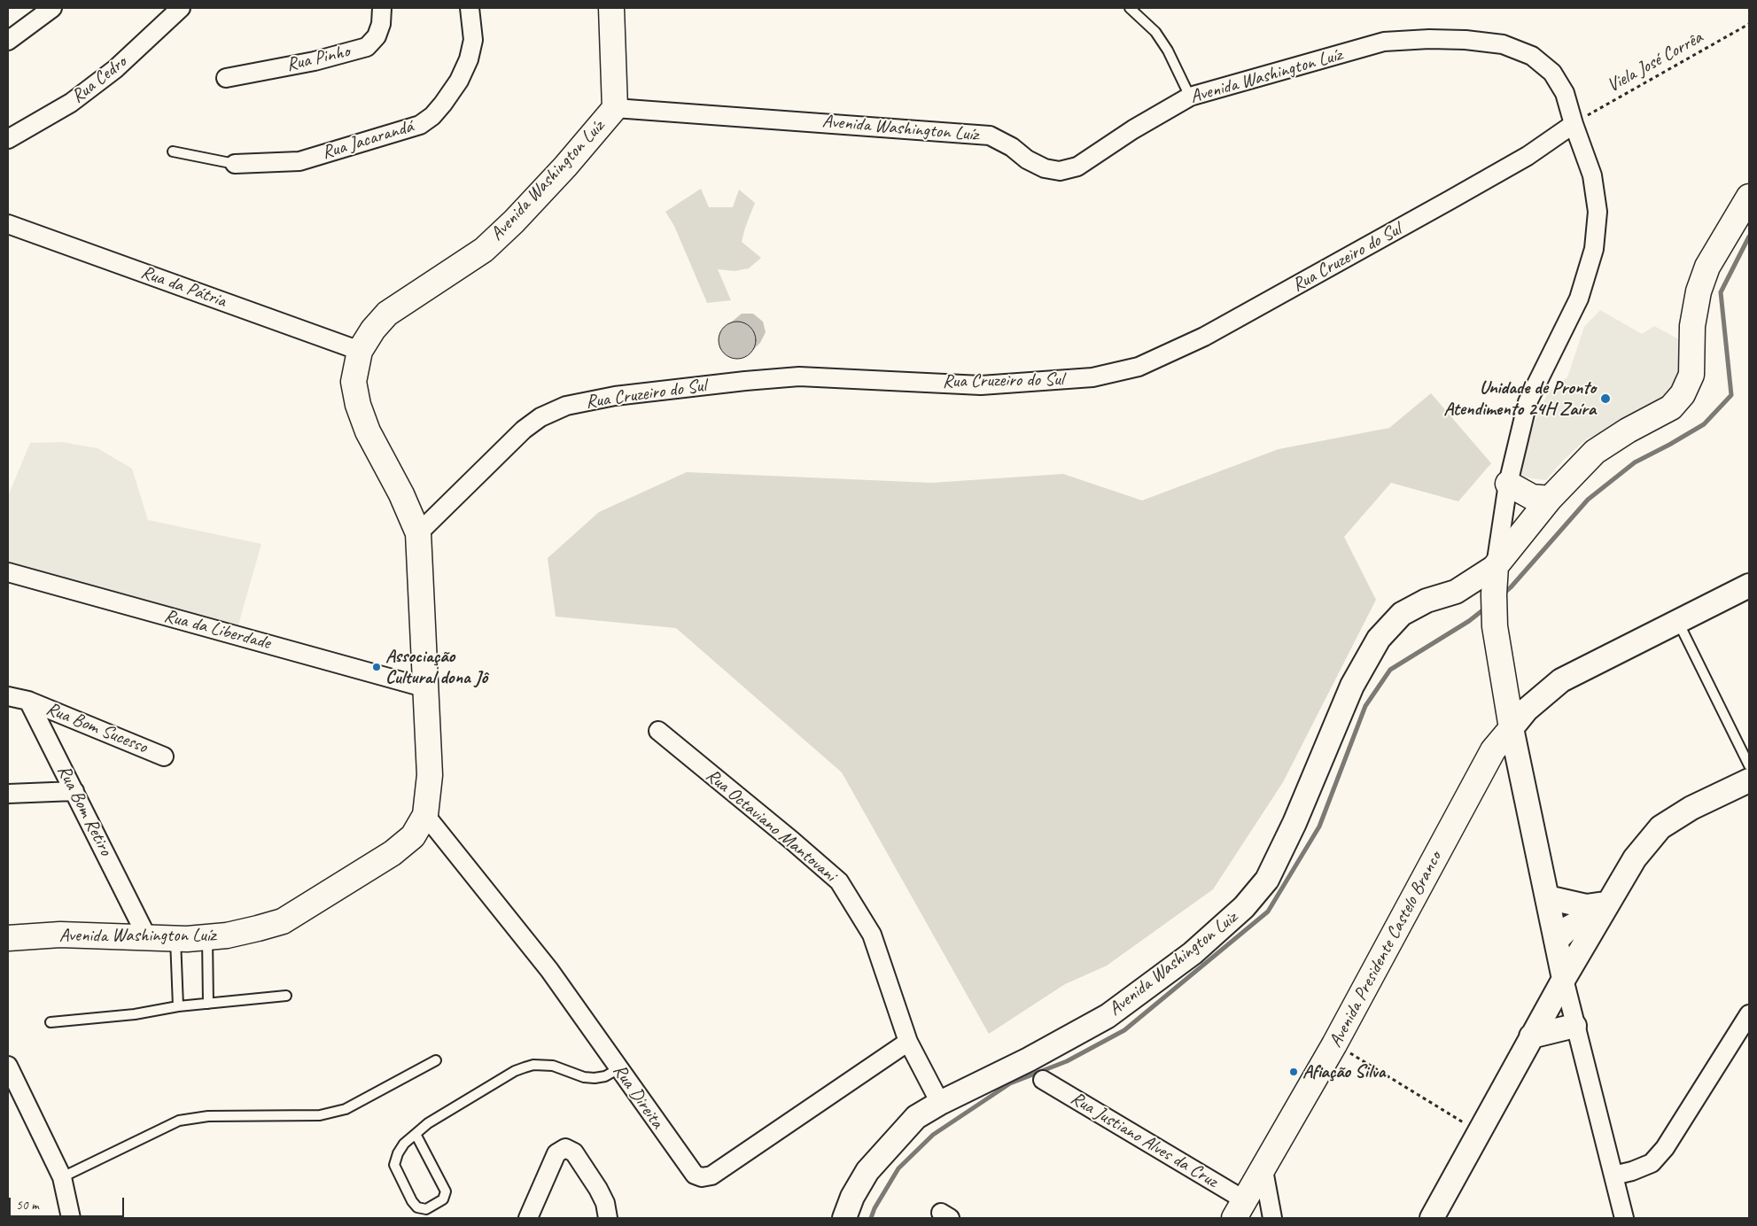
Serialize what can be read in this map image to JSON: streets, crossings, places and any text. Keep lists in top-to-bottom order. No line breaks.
{"streets":{"main road":["Avenida Washington Luíz","Avenida Presidente Castelo Branco"],"street":["Rua Pinho","Rua Cedro","Rua Jacarandá","Rua Cruzeiro do Sul","Rua da Pátria","Rua da Liberdade","Rua Bom Sucesso","Rua Bom Retiro","Rua Octaviano Mantovani","Avenida Washington Luiz","Rua Direita","Rua Justiano Alves da Cruz"],"path":["Viela José Corrêa"]},"crossings":[["Viela José Corrêa","Avenida Washington Luíz"],["Viela José Corrêa","Rua Cruzeiro do Sul"],["Avenida Washington Luíz","Rua Cruzeiro do Sul"],["Avenida Washington Luíz","Rua da Pátria"],["Avenida Washington Luíz","Rua da Liberdade"],["Avenida Washington Luíz","Rua Bom Retiro"],["Avenida Washington Luíz","Rua Direita"],["Rua Bom Sucesso","Rua Bom Retiro"],["Rua Octaviano Mantovani","Avenida Washington Luiz"],["Rua Octaviano Mantovani","Rua Direita"],["Avenida Presidente Castelo Branco","Rua Justiano Alves da Cruz"]],"places":["Unidade de Pronto Atendimento 24H Zaíra","Associação Cultural dona Jô","Afiação Silva"],"scale_bar":"50 m"}
